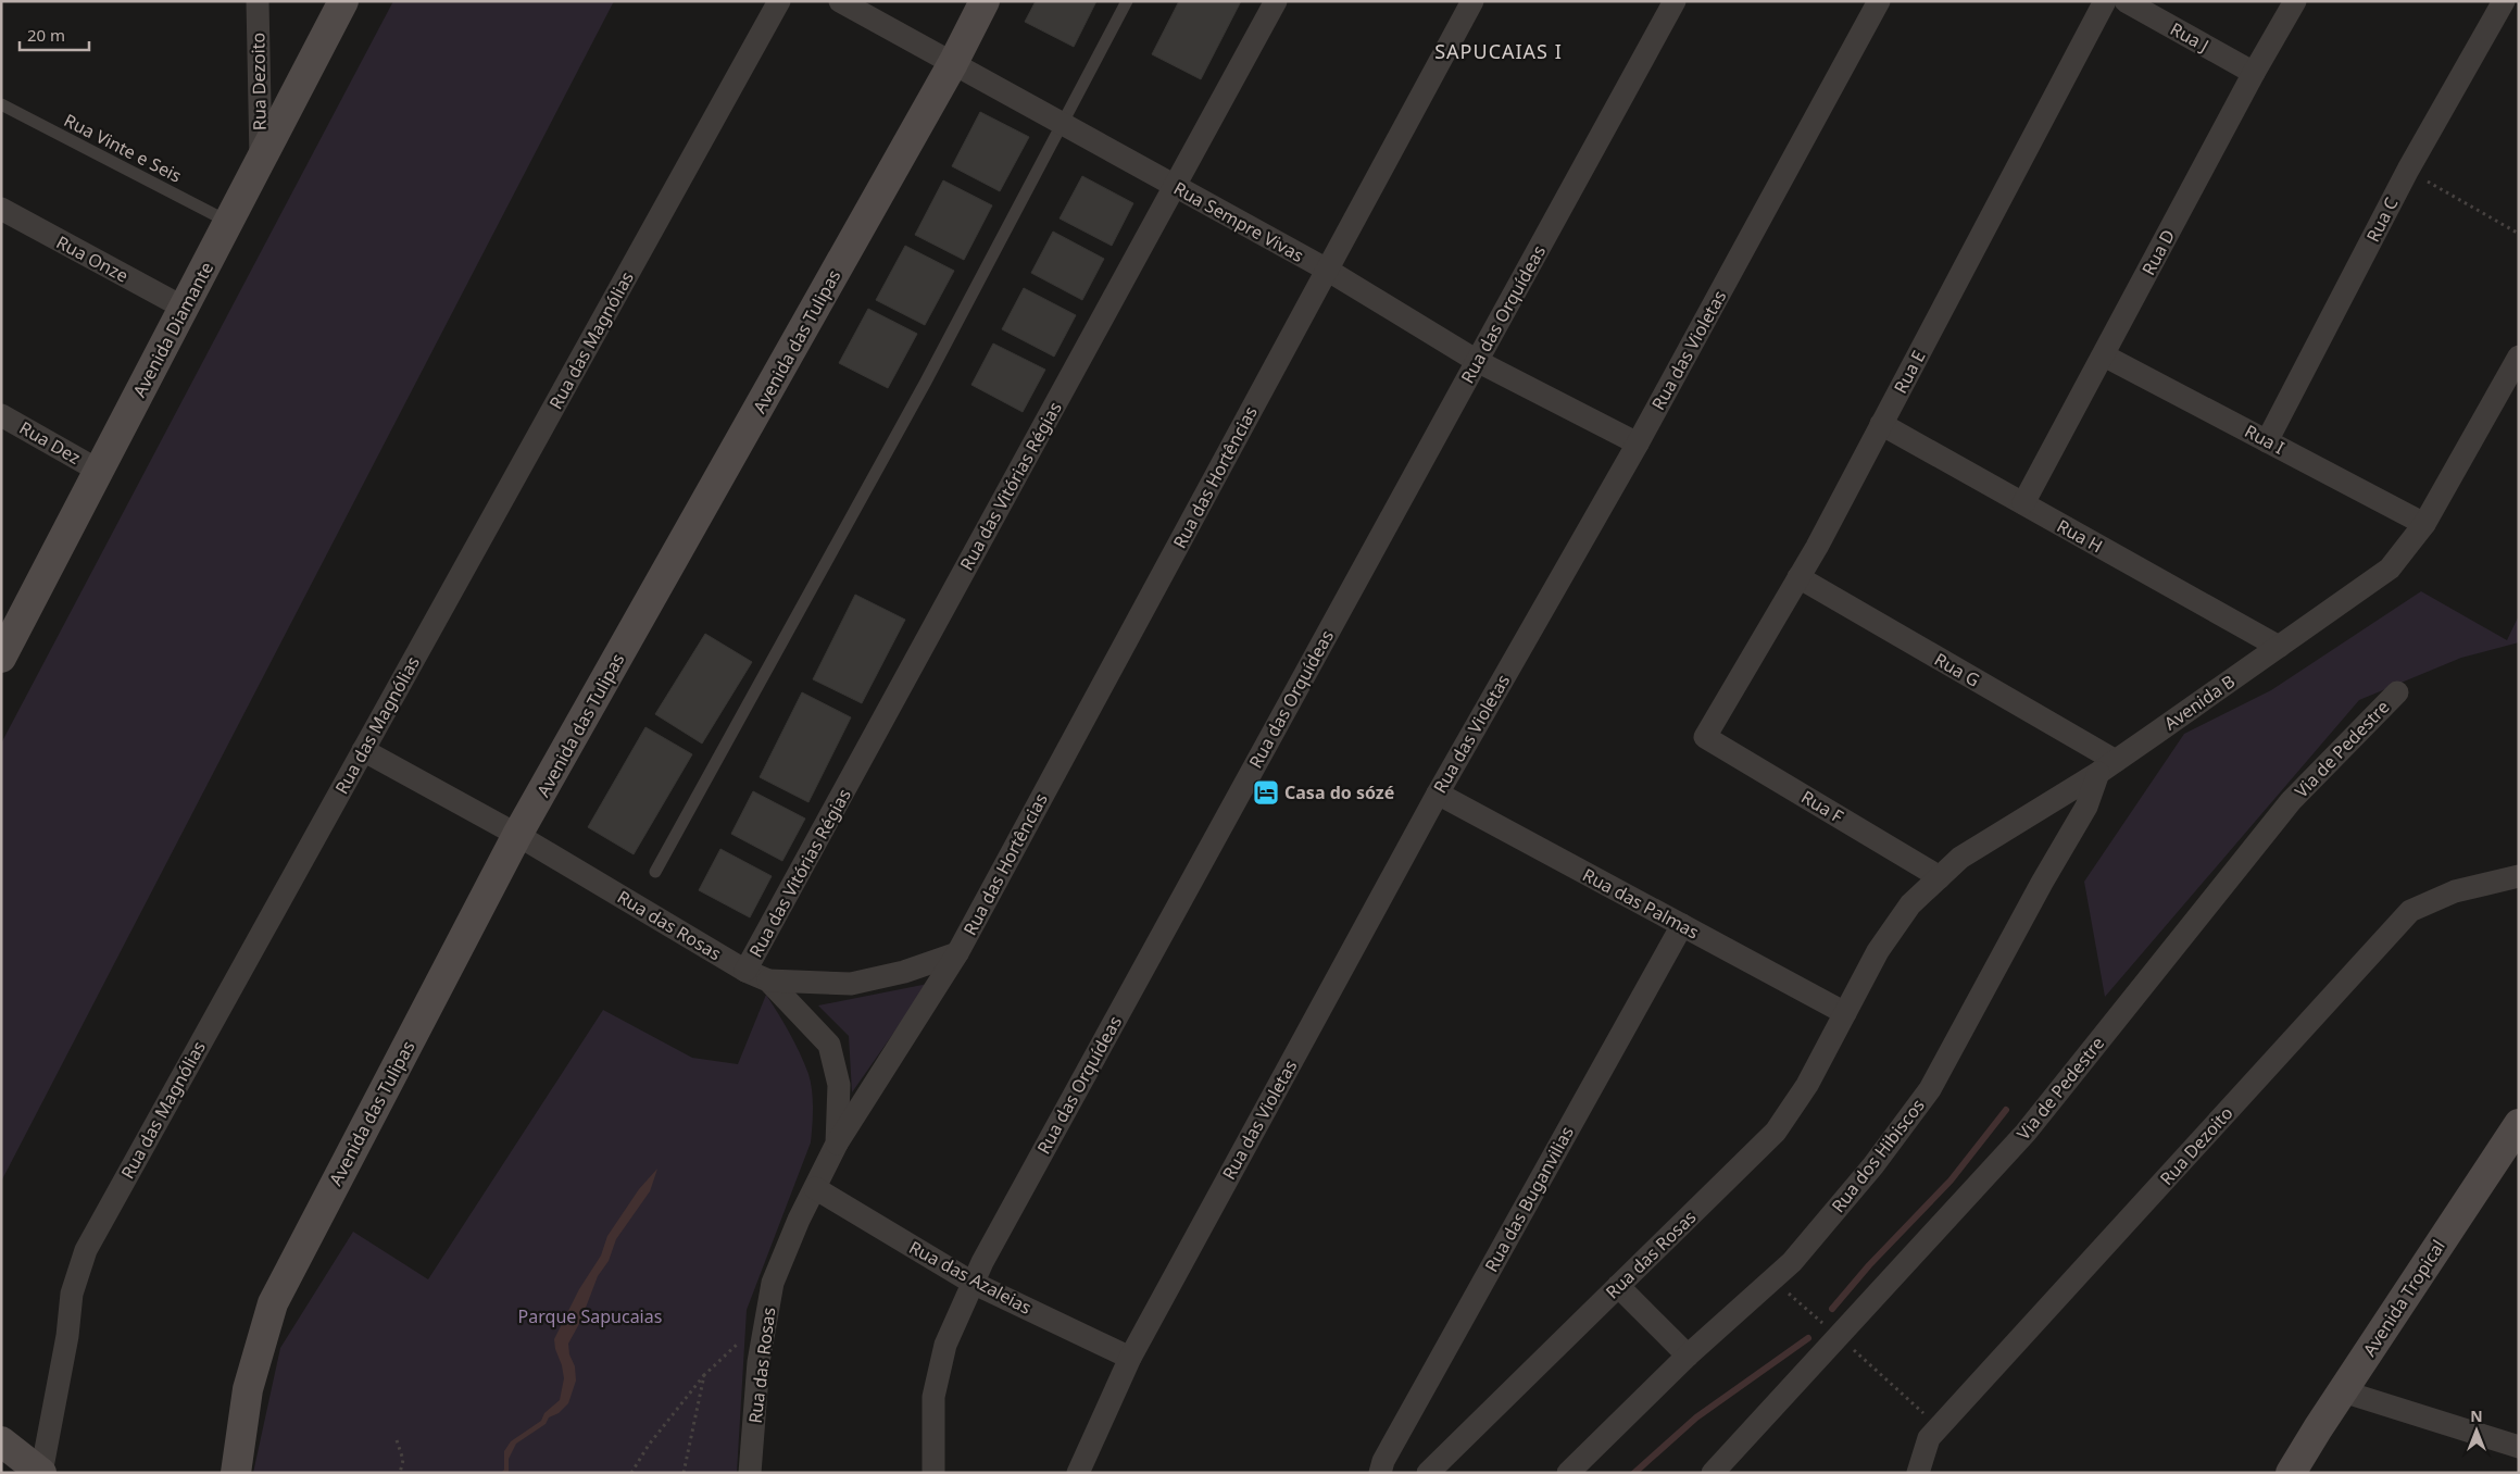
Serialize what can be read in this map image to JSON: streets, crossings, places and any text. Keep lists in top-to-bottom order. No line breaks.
{"streets":{"street":["Rua J","Rua Dezoito","Rua C","Rua Sempre Vivas","Rua D","Rua Onze","Rua das Orquídeas","Avenida Diamante","Rua das Magnólias","Avenida das Tulipas","Rua das Violetas","Rua E","Rua I","Rua Dez","Rua das Hortências","Rua das Vitórias Régias","Rua H","Rua G","Avenida B","Via de Pedestre","Rua F","Rua das Palmas","Rua das Rosas","Rua dos Hibiscos","Rua das Buganvilias","Rua das Azaleias","Avenida Tropical"],"lane":["Rua Vinte e Seis"]},"crossings":[["Rua J","Rua D"],["Rua Dezoito","Avenida Diamante"],["Rua Vinte e Seis","Avenida Diamante"],["Rua C","Rua I"],["Rua Sempre Vivas","Rua das Orquídeas"],["Rua Sempre Vivas","Avenida das Tulipas"],["Rua Sempre Vivas","Rua das Violetas"],["Rua Sempre Vivas","Rua das Hortências"],["Rua Sempre Vivas","Rua das Vitórias Régias"],["Rua D","Rua I"],["Rua D","Rua H"],["Rua Onze","Avenida Diamante"],["Rua das Orquídeas","Rua das Azaleias"],["Avenida Diamante","Rua Dez"],["Rua das Magnólias","Rua das Rosas"],["Avenida das Tulipas","Rua das Rosas"],["Rua das Violetas","Rua das Palmas"],["Rua das Violetas","Rua das Azaleias"],["Rua E","Rua H"],["Rua E","Rua G"],["Rua E","Rua F"],["Rua I","Avenida B"],["Rua das Hortências","Rua das Rosas"],["Rua das Vitórias Régias","Rua das Rosas"],["Rua H","Avenida B"],["Rua G","Avenida B"],["Rua G","Rua dos Hibiscos"],["Avenida B","Rua F"],["Avenida B","Rua das Palmas"],["Avenida B","Rua das Rosas"],["Avenida B","Rua dos Hibiscos"],["Rua das Palmas","Rua das Rosas"],["Rua das Palmas","Rua das Buganvilias"],["Rua das Rosas","Rua das Azaleias"]],"districts":["SAPUCAIAS I"],"parks":["Parque Sapucaias"],"places":{"hotel":["Casa do sózé"]},"scale_bar":"20 m","north":"top"}
